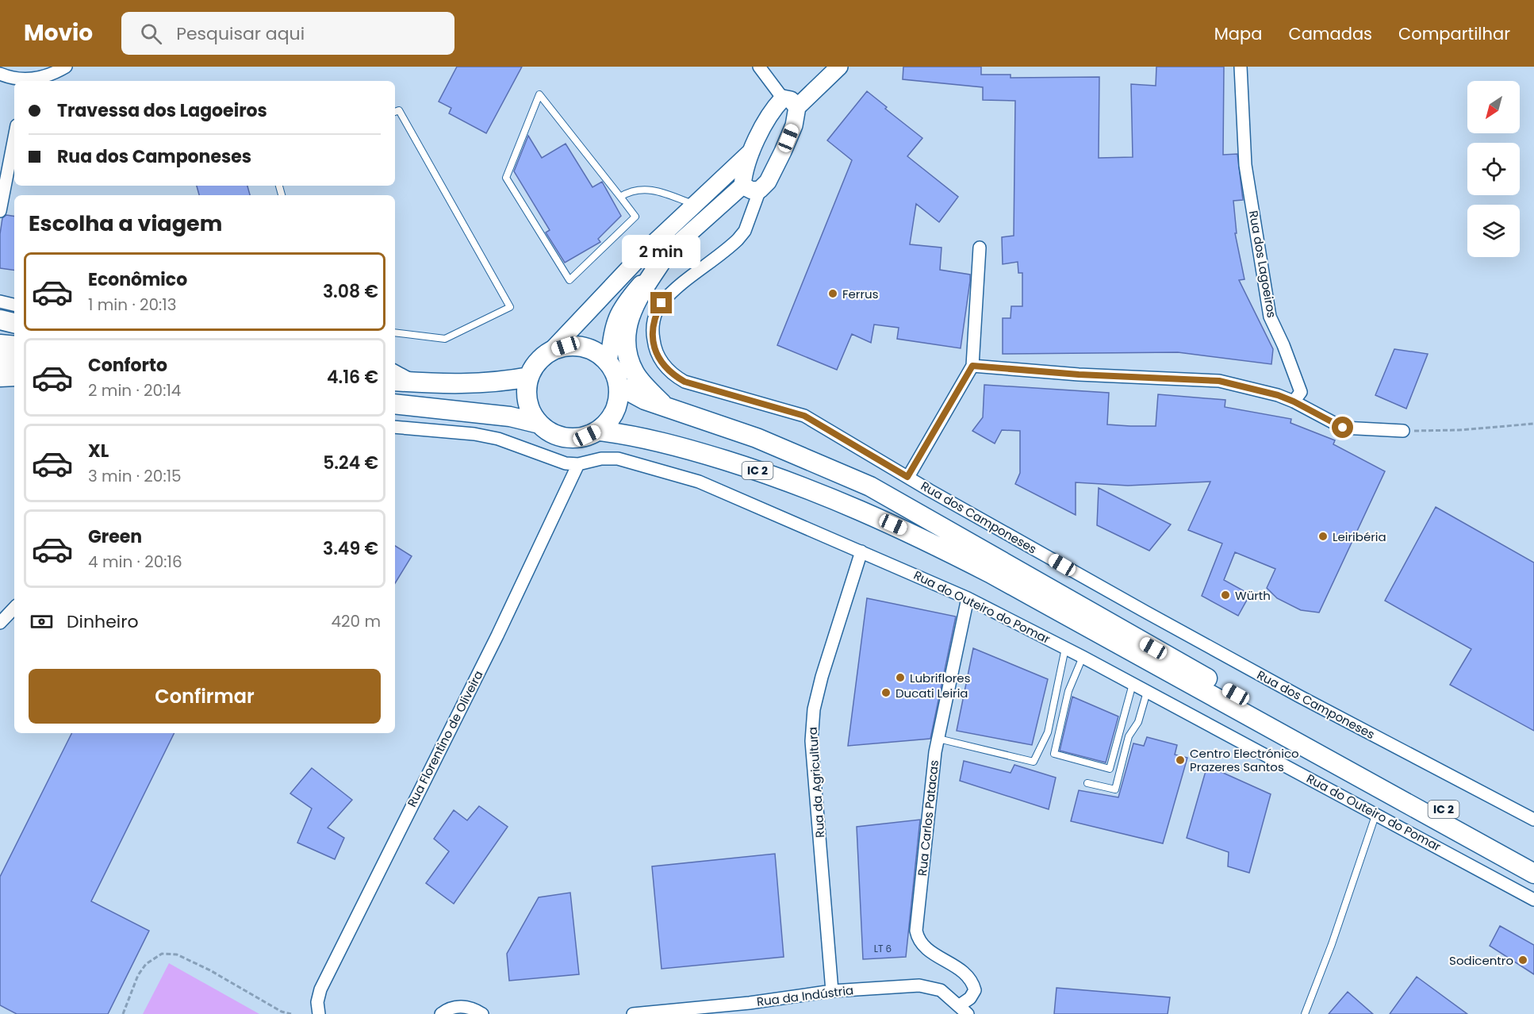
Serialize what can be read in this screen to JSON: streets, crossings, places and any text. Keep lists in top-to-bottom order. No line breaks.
{"streets":{"highway":["IC 2"],"street":["Rua dos Lagoeiros","Rua dos Camponeses","Rua do Outeiro do Pomar","Rua Florentino de Oliveira","Rua da Agricultura","Rua Carlos Patacas","Rua da Indústria"]},"crossings":[["Rua do Outeiro do Pomar","Rua Florentino de Oliveira"],["Rua do Outeiro do Pomar","Rua da Agricultura"],["Rua do Outeiro do Pomar","Rua Carlos Patacas"],["Rua da Agricultura","Rua da Indústria"],["Rua Carlos Patacas","Rua da Indústria"]],"places":["Ferrus","Leiribéria","Würth","Lubriflores","Ducati Leiria","Centro Electrónico Prazeres Santos","Sodicentro"],"house_numbers":["LT 6"],"north":"bottom left","page":{"header":"Movio","search":"Pesquisar aqui","nav":["Mapa","Camadas","Compartilhar"],"banner":["Travessa dos Lagoeiros","Rua dos Camponeses"],"heading":"Escolha a viagem","bubble":"2 min","list":[{"name":"Econômico","note":"1 min · 20:13","value":"3.08 €"},{"name":"Conforto","note":"2 min · 20:14","value":"4.16 €"},{"name":"XL","note":"3 min · 20:15","value":"5.24 €"},{"name":"Green","note":"4 min · 20:16","value":"3.49 €"}],"pay":["Dinheiro","420 m"],"buttons":"Confirmar"}}
